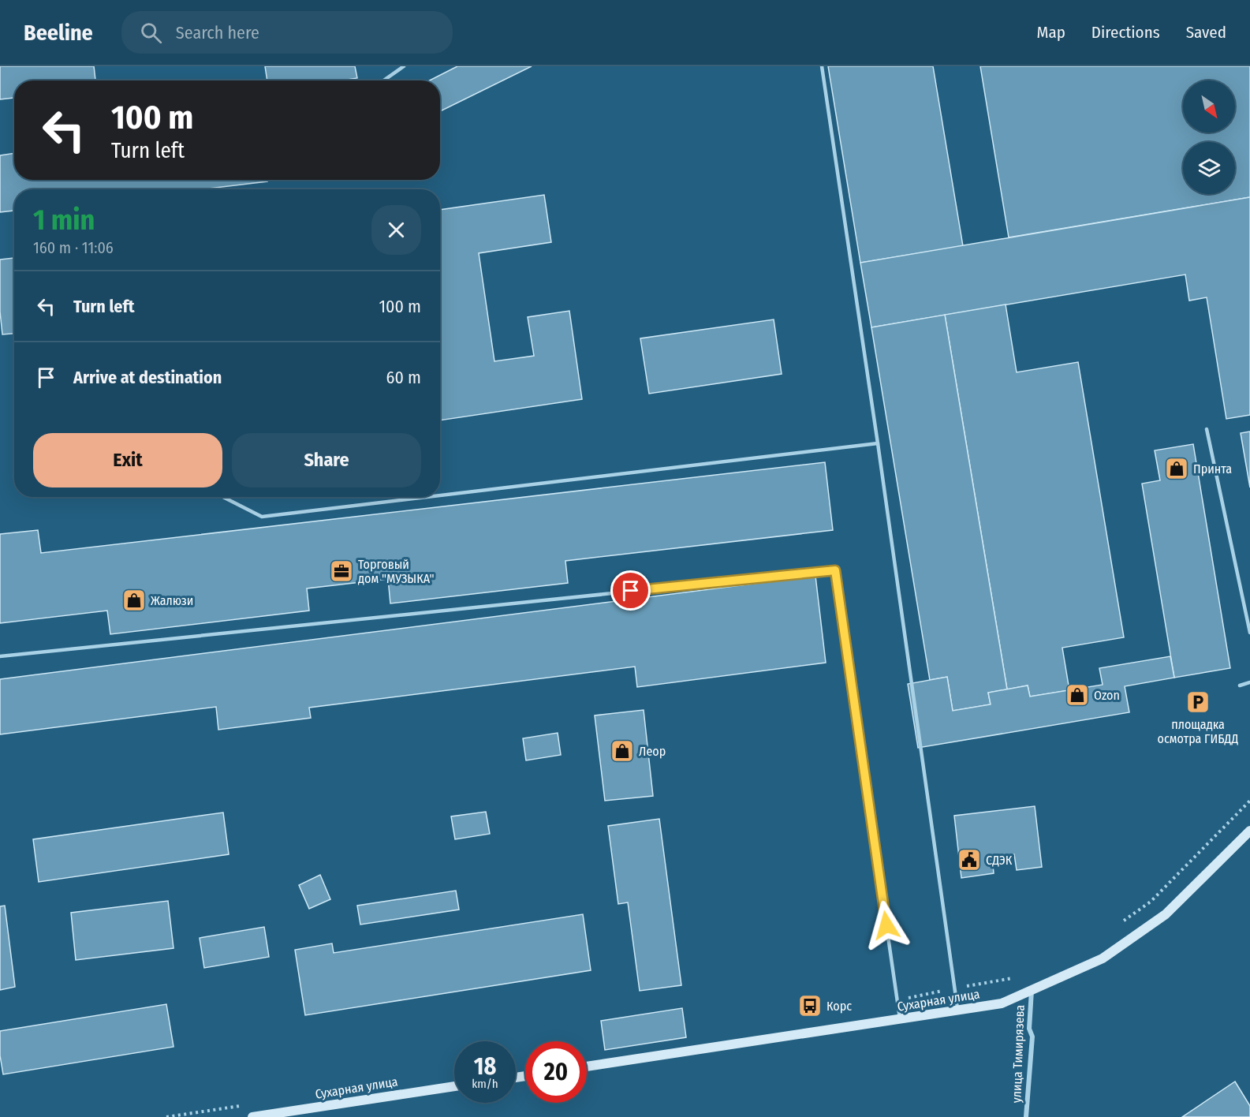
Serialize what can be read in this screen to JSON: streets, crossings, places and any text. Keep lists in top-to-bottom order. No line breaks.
{"streets":{"street":["Сухарная улица","улица Тимирязева"]},"crossings":[["Сухарная улица","улица Тимирязева"]],"places":{"shop":["Принта","Жалюзи","Ozon","Леор"],"office":["Торговый дом \"МУЗЫКА\""],"parking":["площадка осмотра ГИБДД"],"public building":["СДЭК"],"bus stop":["Корс"]},"north":"bottom right","page":{"header":"Beeline","search":"Search here","nav":["Map","Directions","Saved"],"turn":["100 m","Turn left"],"heading":["1 min","160 m · 11:06"],"list":[{"name":"Turn left","value":"100 m"},{"name":"Arrive at destination","value":"60 m"}],"buttons":["Exit","Share"],"speed":"18 km/h","limit":"20"}}
